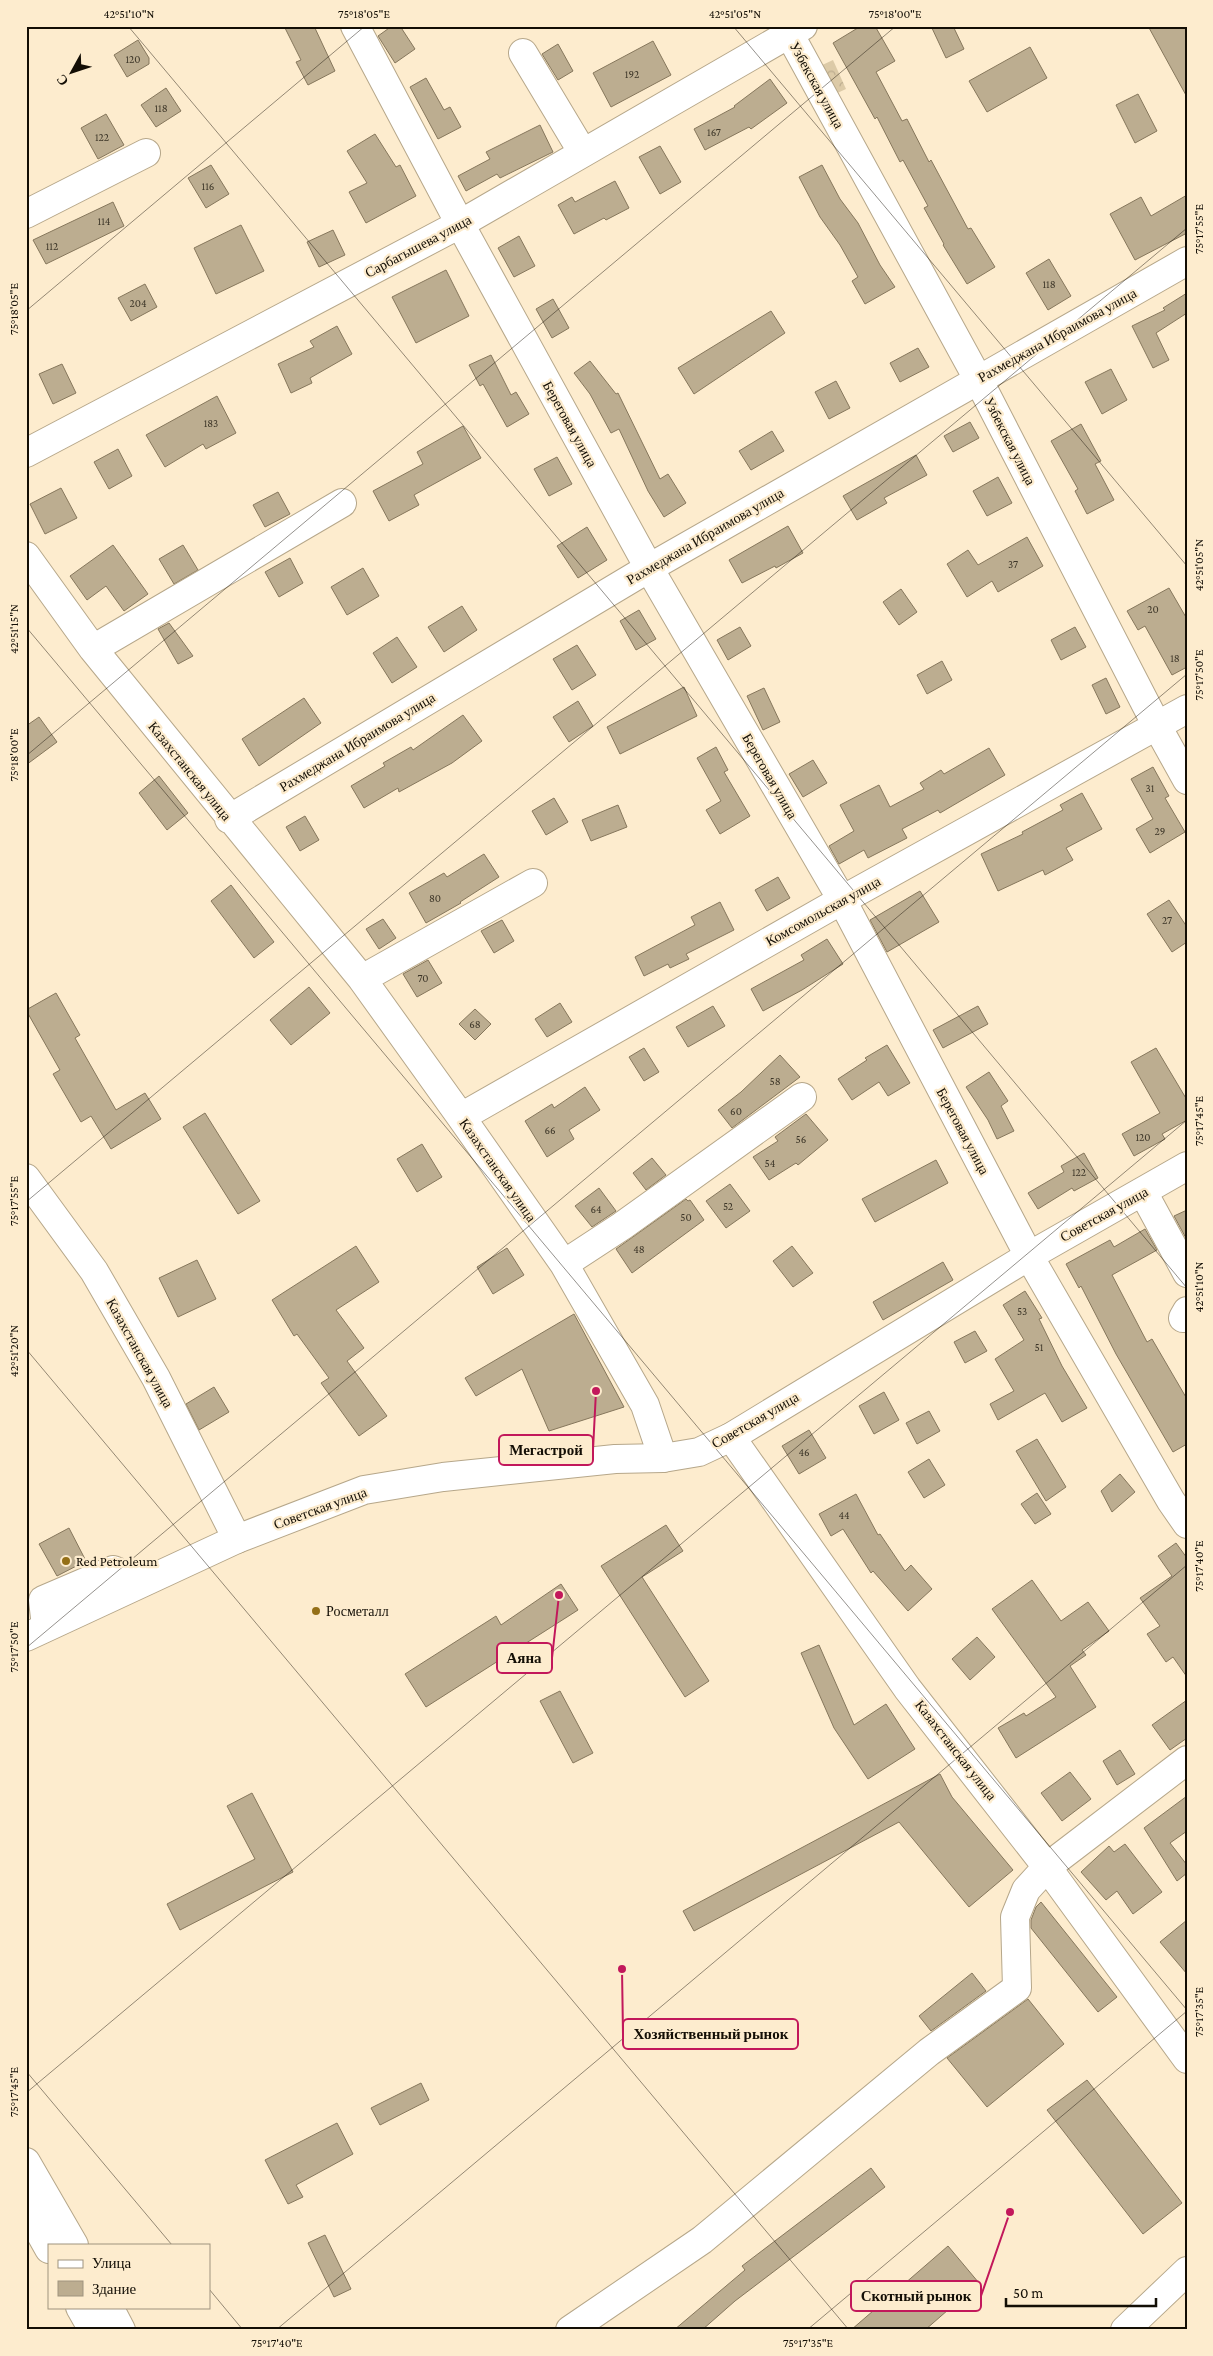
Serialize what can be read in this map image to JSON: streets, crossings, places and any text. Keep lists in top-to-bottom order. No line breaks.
{"streets":{"main road":["Узбекская улица","Сарбагышева улица","Рахмеджана Ибраимова улица","Береговая улица","Казахстанская улица","Комсомольская улица","Советская улица"]},"crossings":[["Узбекская улица","Сарбагышева улица"],["Узбекская улица","Рахмеджана Ибраимова улица"],["Узбекская улица","Комсомольская улица"],["Сарбагышева улица","Береговая улица"],["Рахмеджана Ибраимова улица","Береговая улица"],["Рахмеджана Ибраимова улица","Казахстанская улица"],["Береговая улица","Комсомольская улица"],["Береговая улица","Советская улица"],["Казахстанская улица","Комсомольская улица"],["Казахстанская улица","Советская улица"]],"places":["Мегастрой","Red Petroleum","Аяна","Росметалл","Хозяйственный рынок","Скотный рынок"],"house_numbers":["120","192","118","167","122","116","114","112","118","204","183","37","20","18","31","29","80","27","70","68","58","60","66","120","56","54","122","52","64","50","48","53","51","46","44"],"legend":["Улица","Здание"],"scale_bar":"50 m","north":"bottom left","coordinates":["42°51'10\"N","75°18'05\"E","42°51'05\"N","75°18'00\"E","75°17'55\"E","42°51'15\"N","75°17'50\"E","75°17'45\"E","42°51'20\"N","75°17'40\"E","75°17'35\"E"]}
